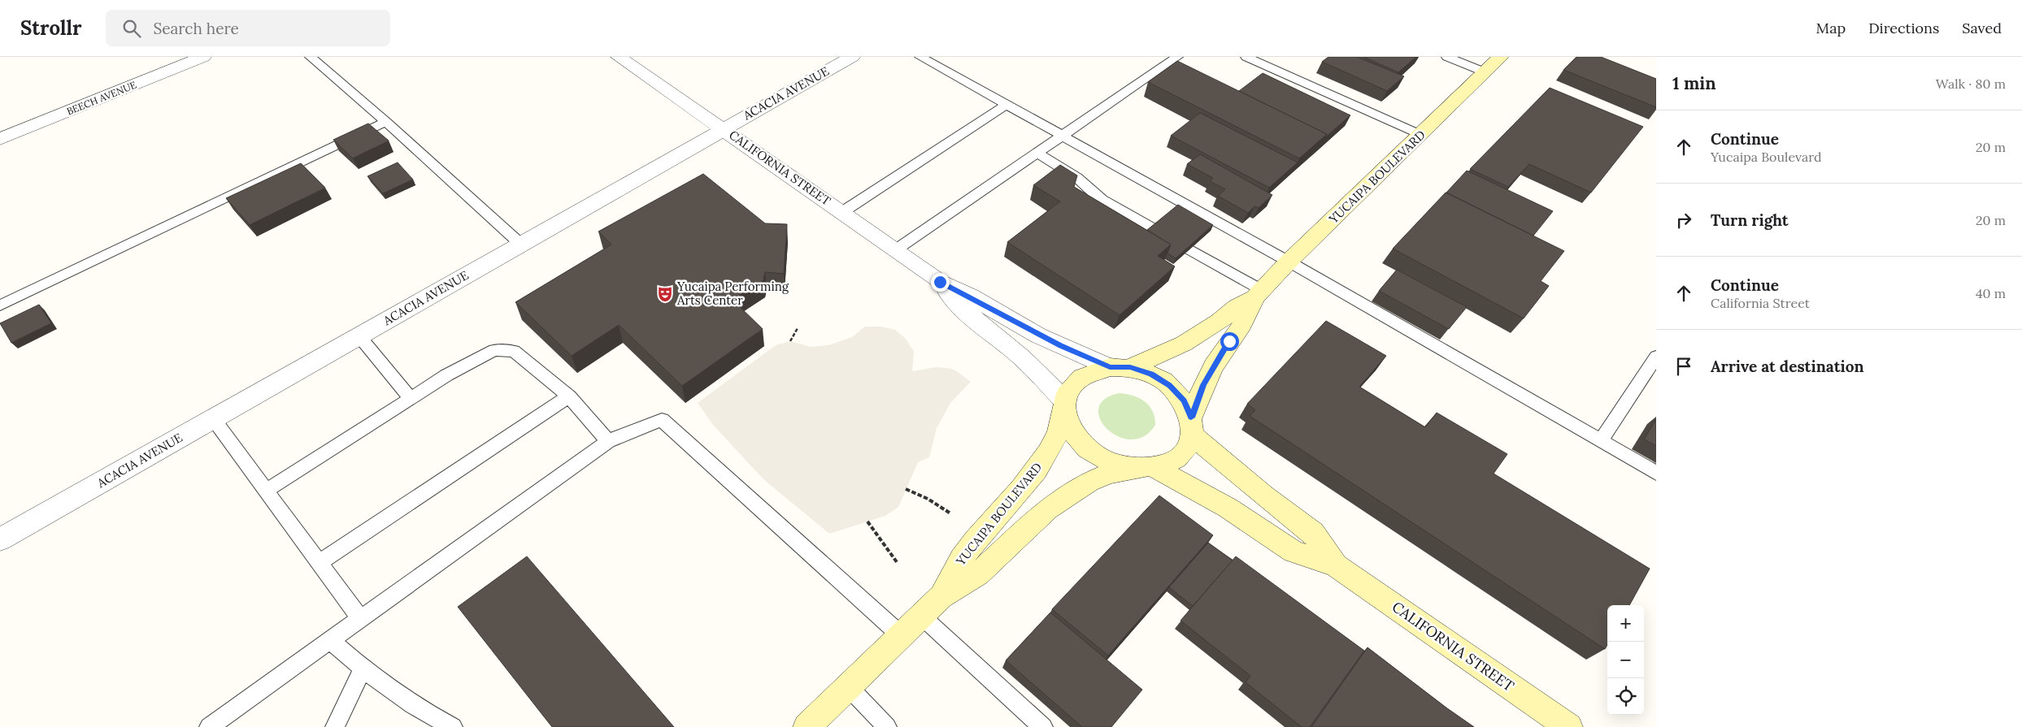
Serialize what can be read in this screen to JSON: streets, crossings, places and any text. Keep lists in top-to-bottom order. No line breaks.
{"streets":{"main road":["CALIFORNIA STREET","YUCAIPA BOULEVARD"],"street":["ACACIA AVENUE","BEECH AVENUE"]},"crossings":[["ACACIA AVENUE","CALIFORNIA STREET"],["CALIFORNIA STREET","YUCAIPA BOULEVARD"]],"places":{"theatre":["Yucaipa Performing Arts Center"]},"page":{"header":"Strollr","search":"Search here","nav":["Map","Directions","Saved"],"heading":["1 min","Walk · 80 m"],"list":[["Continue","Yucaipa Boulevard","20 m"],["Turn right","20 m"],["Continue","California Street","40 m"],"Arrive at destination"],"map_buttons":["+","−"]}}
